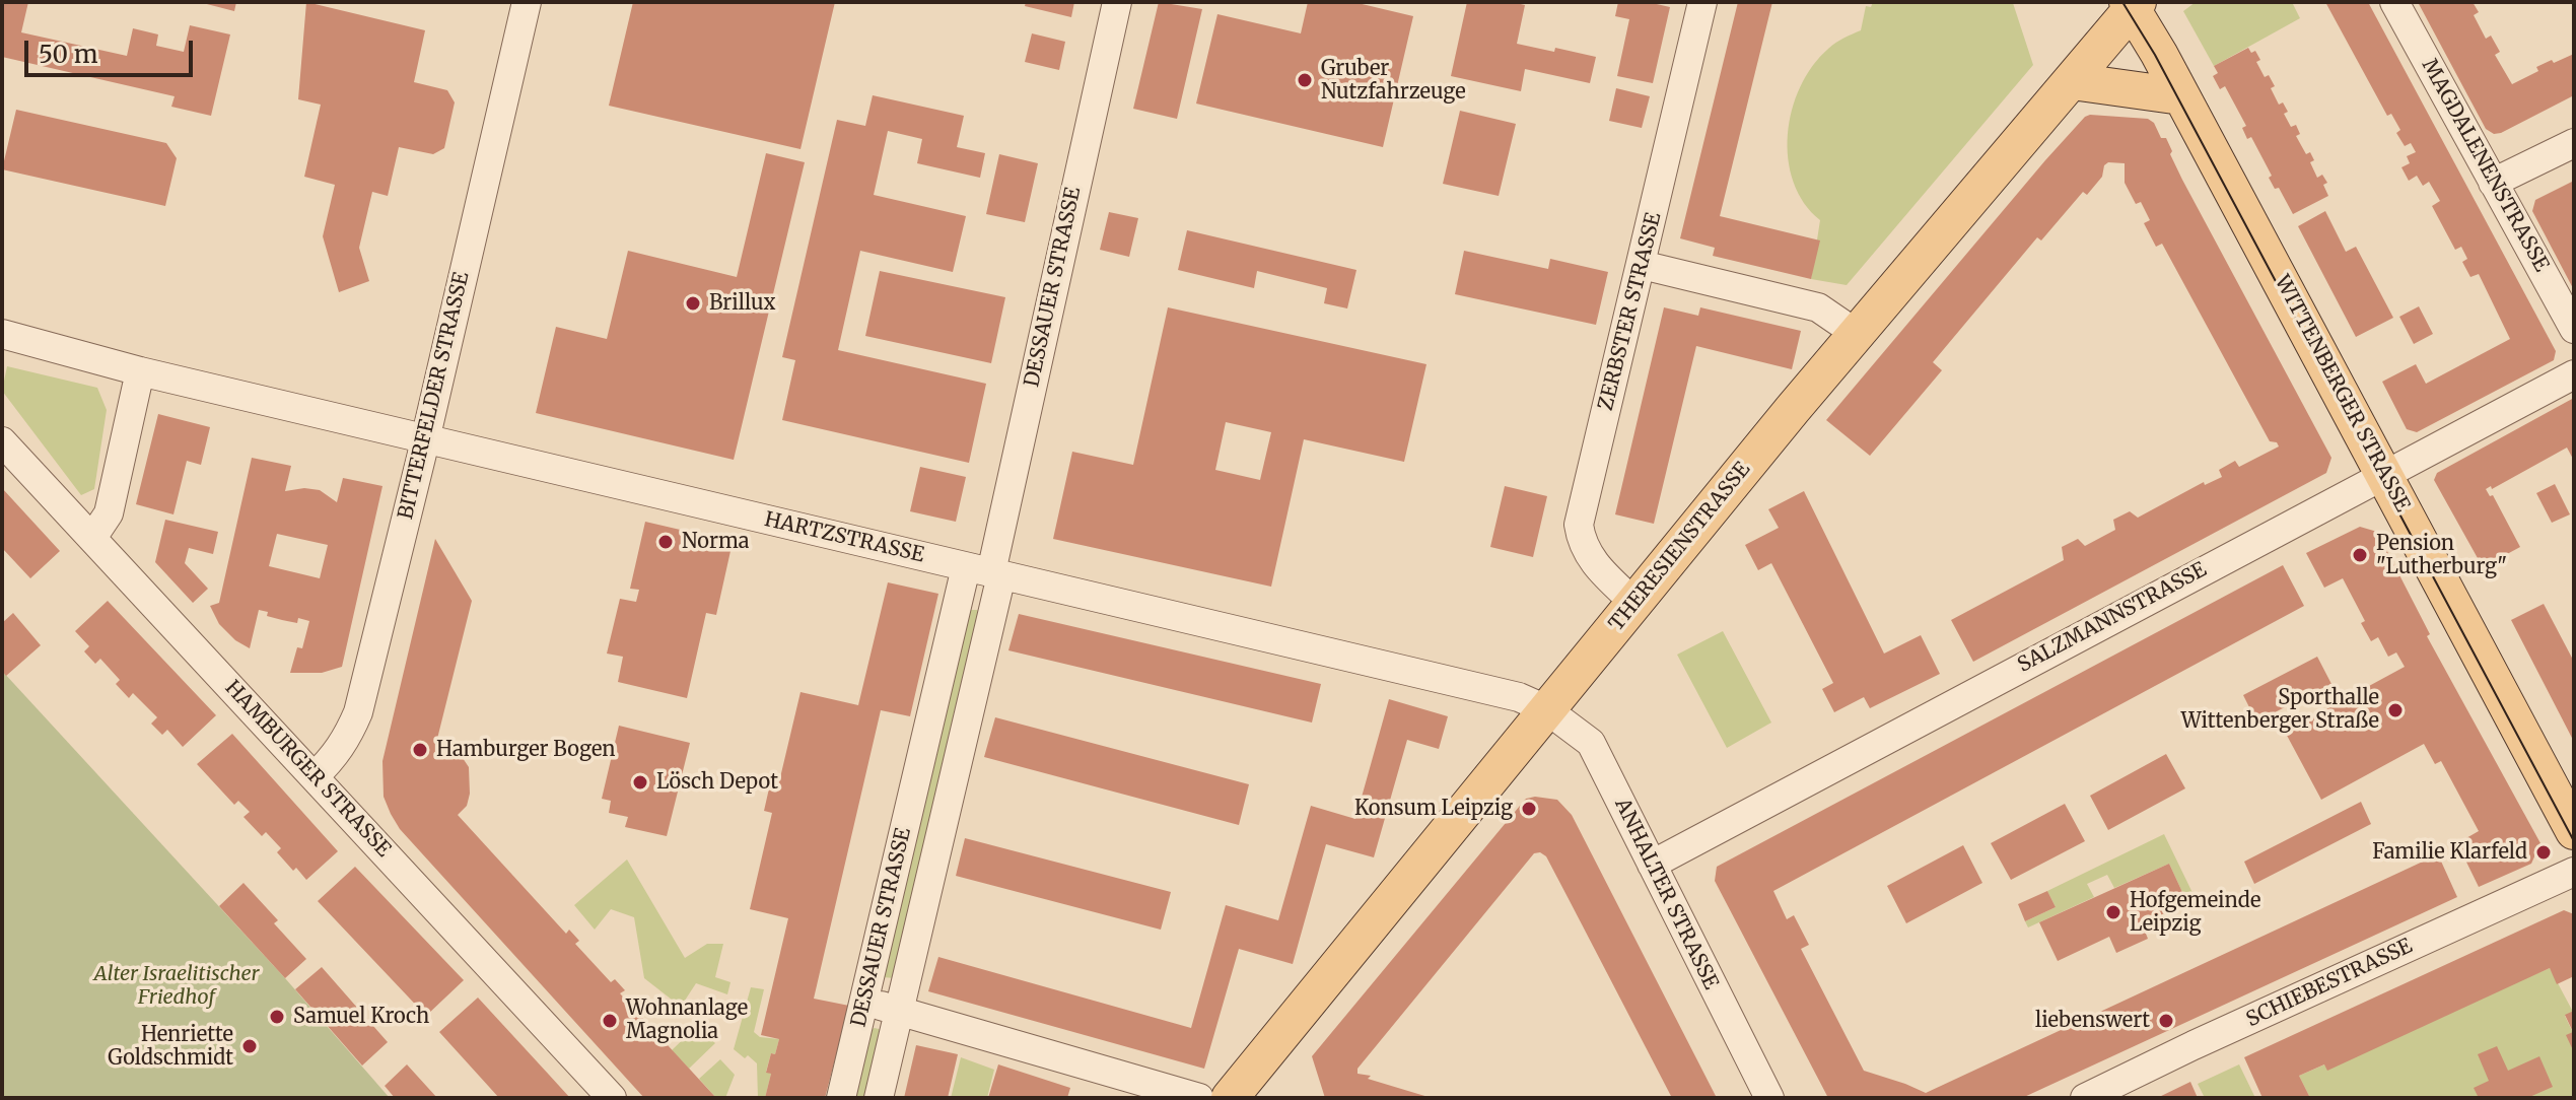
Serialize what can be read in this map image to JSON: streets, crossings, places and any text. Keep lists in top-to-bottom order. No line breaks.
{"streets":{"main road":["WITTENBERGER STRASSE","THERESIENSTRASSE"],"street":["MAGDALENENSTRASSE","DESSAUER STRASSE","ZERBSTER STRASSE","BITTERFELDER STRASSE","HARTZSTRASSE","SALZMANNSTRASSE","HAMBURGER STRASSE","ANHALTER STRASSE","SCHIEBESTRASSE"]},"crossings":[["DESSAUER STRASSE","HARTZSTRASSE"],["ZERBSTER STRASSE","THERESIENSTRASSE"],["WITTENBERGER STRASSE","THERESIENSTRASSE"],["WITTENBERGER STRASSE","SALZMANNSTRASSE"],["BITTERFELDER STRASSE","HARTZSTRASSE"],["BITTERFELDER STRASSE","HAMBURGER STRASSE"],["HARTZSTRASSE","THERESIENSTRASSE"],["HARTZSTRASSE","ANHALTER STRASSE"],["THERESIENSTRASSE","ANHALTER STRASSE"],["SALZMANNSTRASSE","ANHALTER STRASSE"]],"parks":["Alter Israelitischer Friedhof"],"places":["Gruber Nutzfahrzeuge","Brillux","Norma","Pension \"Lutherburg\"","Sporthalle Wittenberger Straße","Hamburger Bogen","Lösch Depot","Konsum Leipzig","Familie Klarfeld","Hofgemeinde Leipzig","Samuel Kroch","Wohnanlage Magnolia","liebenswert","Henriette Goldschmidt"],"scale_bar":"50 m"}
